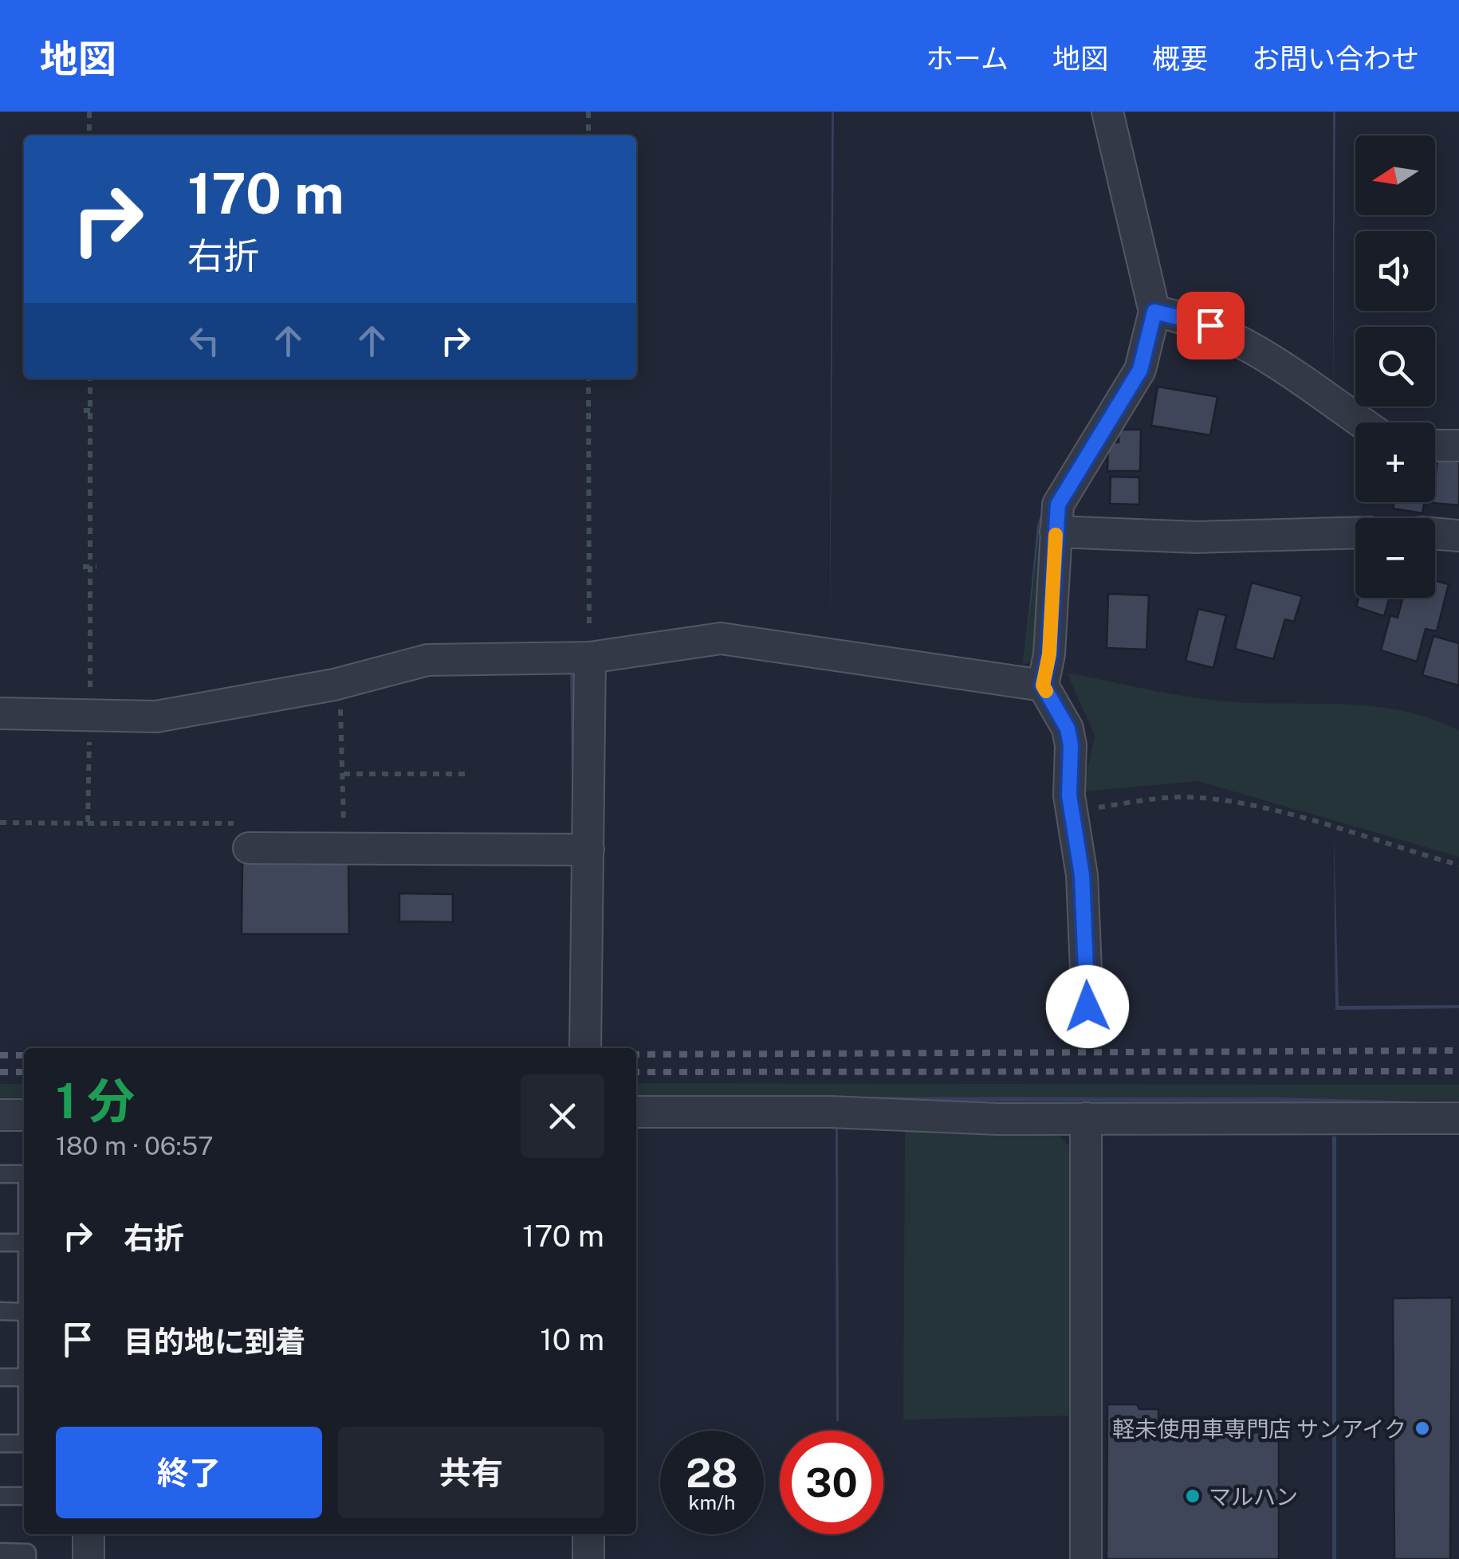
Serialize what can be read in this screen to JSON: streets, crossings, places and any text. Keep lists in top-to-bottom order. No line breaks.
{"places":["軽未使用車専門店 サンアイク","マルハン"],"north":"left","page":{"header":"地図","nav":["ホーム","地図","概要","お問い合わせ"],"map_buttons":["+","−"],"turn":["170 m","右折"],"heading":["1 分","180 m · 06:57"],"list":[{"name":"右折","value":"170 m"},{"name":"目的地に到着","value":"10 m"}],"buttons":["終了","共有"],"speed":"28 km/h","limit":"30"}}
